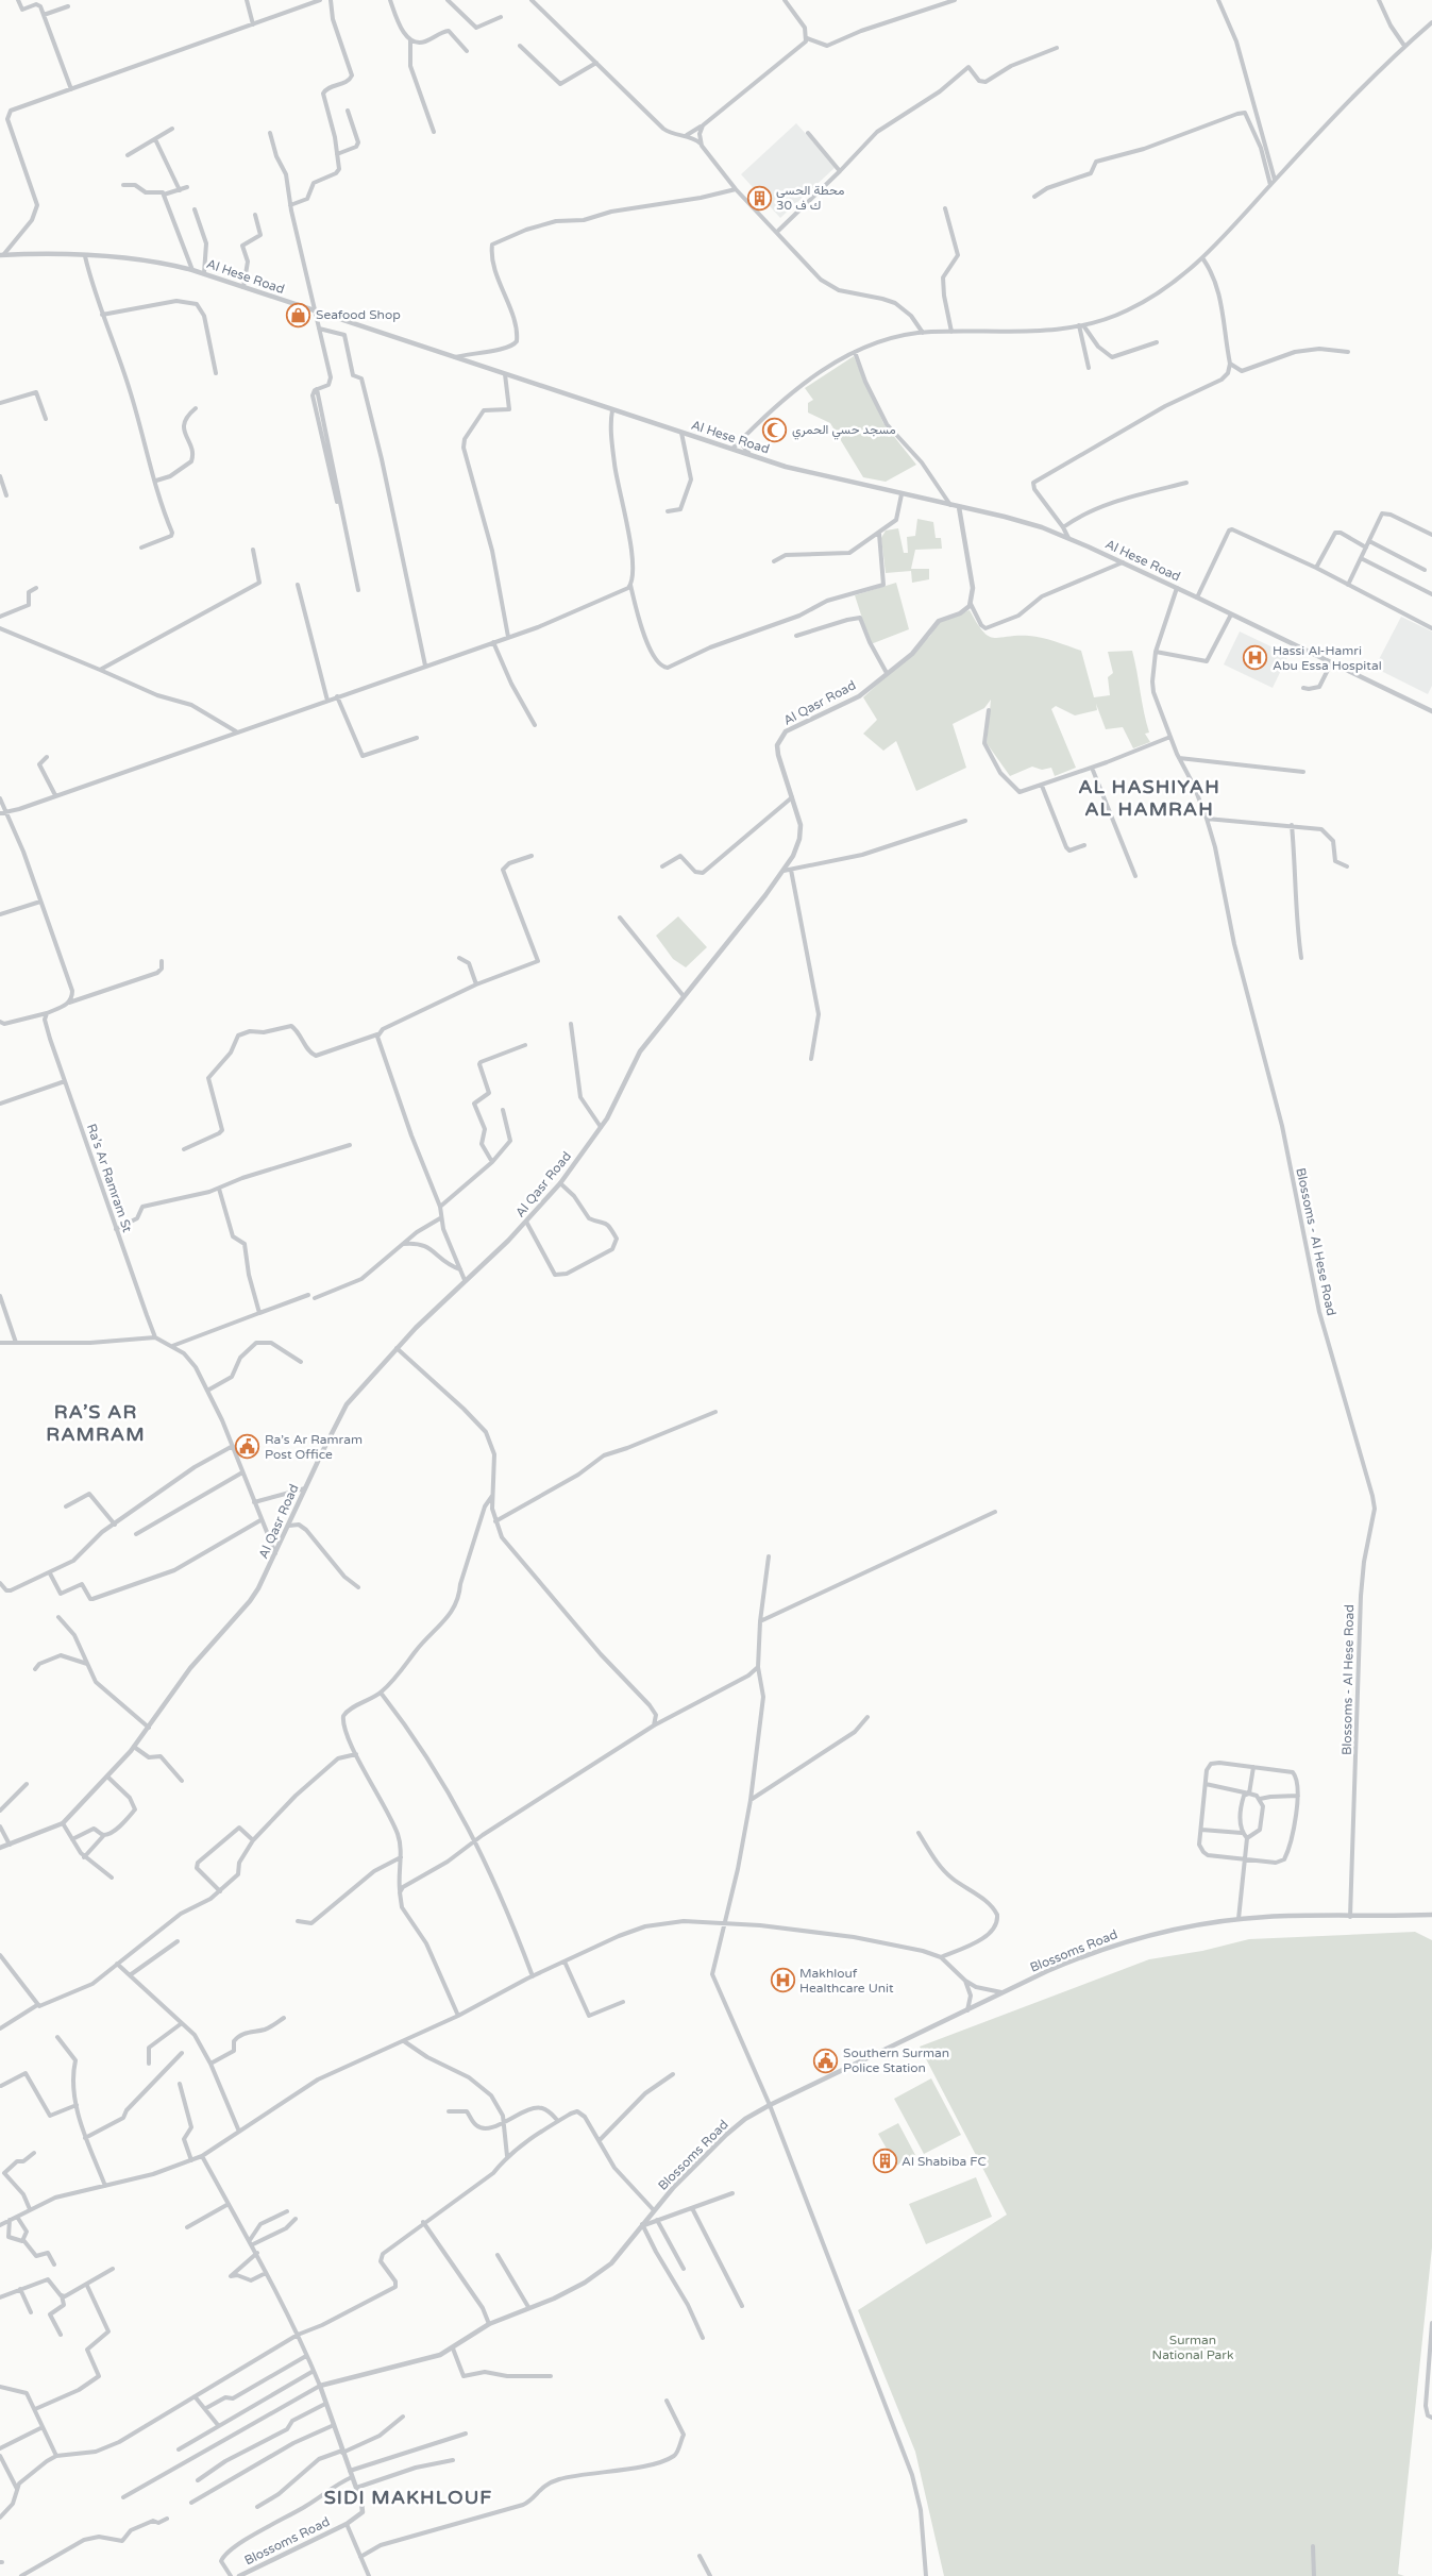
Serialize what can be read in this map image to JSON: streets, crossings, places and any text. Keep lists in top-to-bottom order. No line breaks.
{"streets":{"street":["Al Hese Road","Al Qasr Road","Ra’s Ar Ramram St","Blossoms - Al Hese Road","Blossoms Road"]},"crossings":[["Al Hese Road","Blossoms - Al Hese Road"],["Blossoms - Al Hese Road","Blossoms Road"]],"districts":["AL HASHIYAH AL HAMRAH","RA’S AR RAMRAM","SIDI MAKHLOUF"],"parks":["Surman National Park"],"places":{"building":["محطة الحسي 30 ك ف","Al Shabiba FC"],"shop":["Seafood Shop"],"mosque":["مسجد حسي الحمري"],"hospital":["Hassi Al-Hamri Abu Essa Hospital","Makhlouf Healthcare Unit"],"public building":["Ra’s Ar Ramram Post Office","Southern Surman Police Station"]}}
